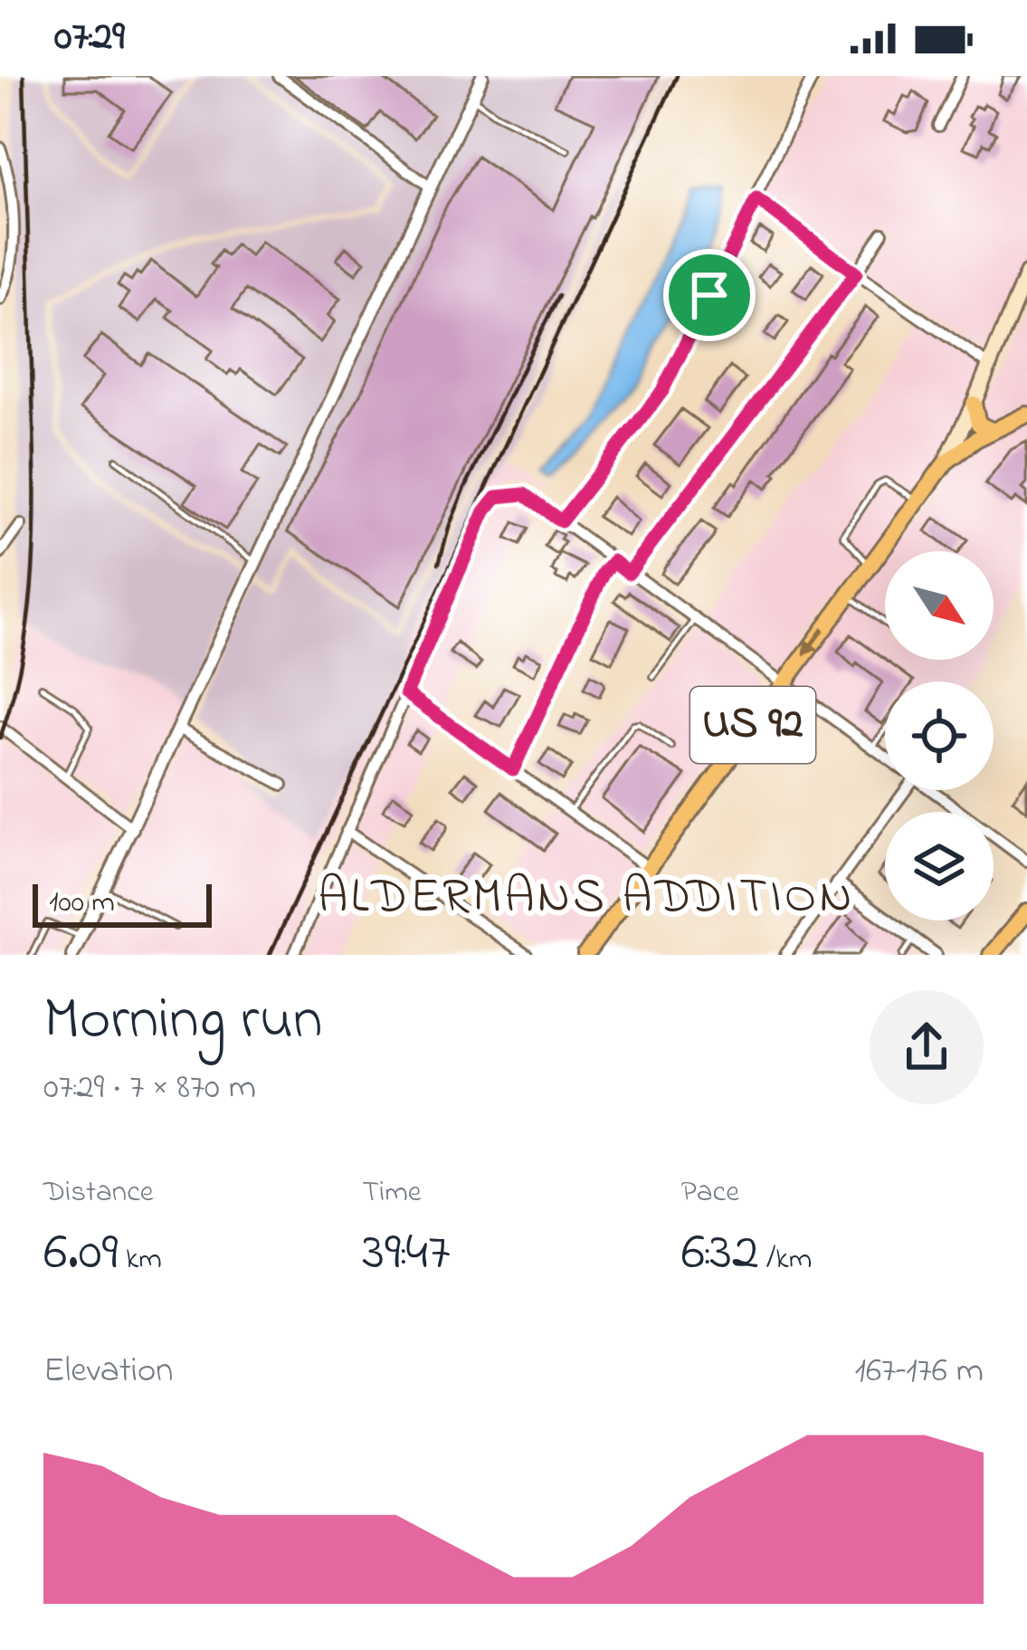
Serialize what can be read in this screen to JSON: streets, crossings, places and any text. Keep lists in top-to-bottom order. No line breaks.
{"streets":{"main road":["US 92"]},"districts":["ALDERMANS ADDITION"],"scale_bar":"100 m","north":"bottom right","page":{"status":"07:29","scale":"100 m","heading":["Morning run","07:29 · 7 × 870 m"],"stats":[["Distance","6.09 km"],["Time","39:47"],["Pace","6:32 /km"]],"chart":["Elevation","167–176 m"]}}
